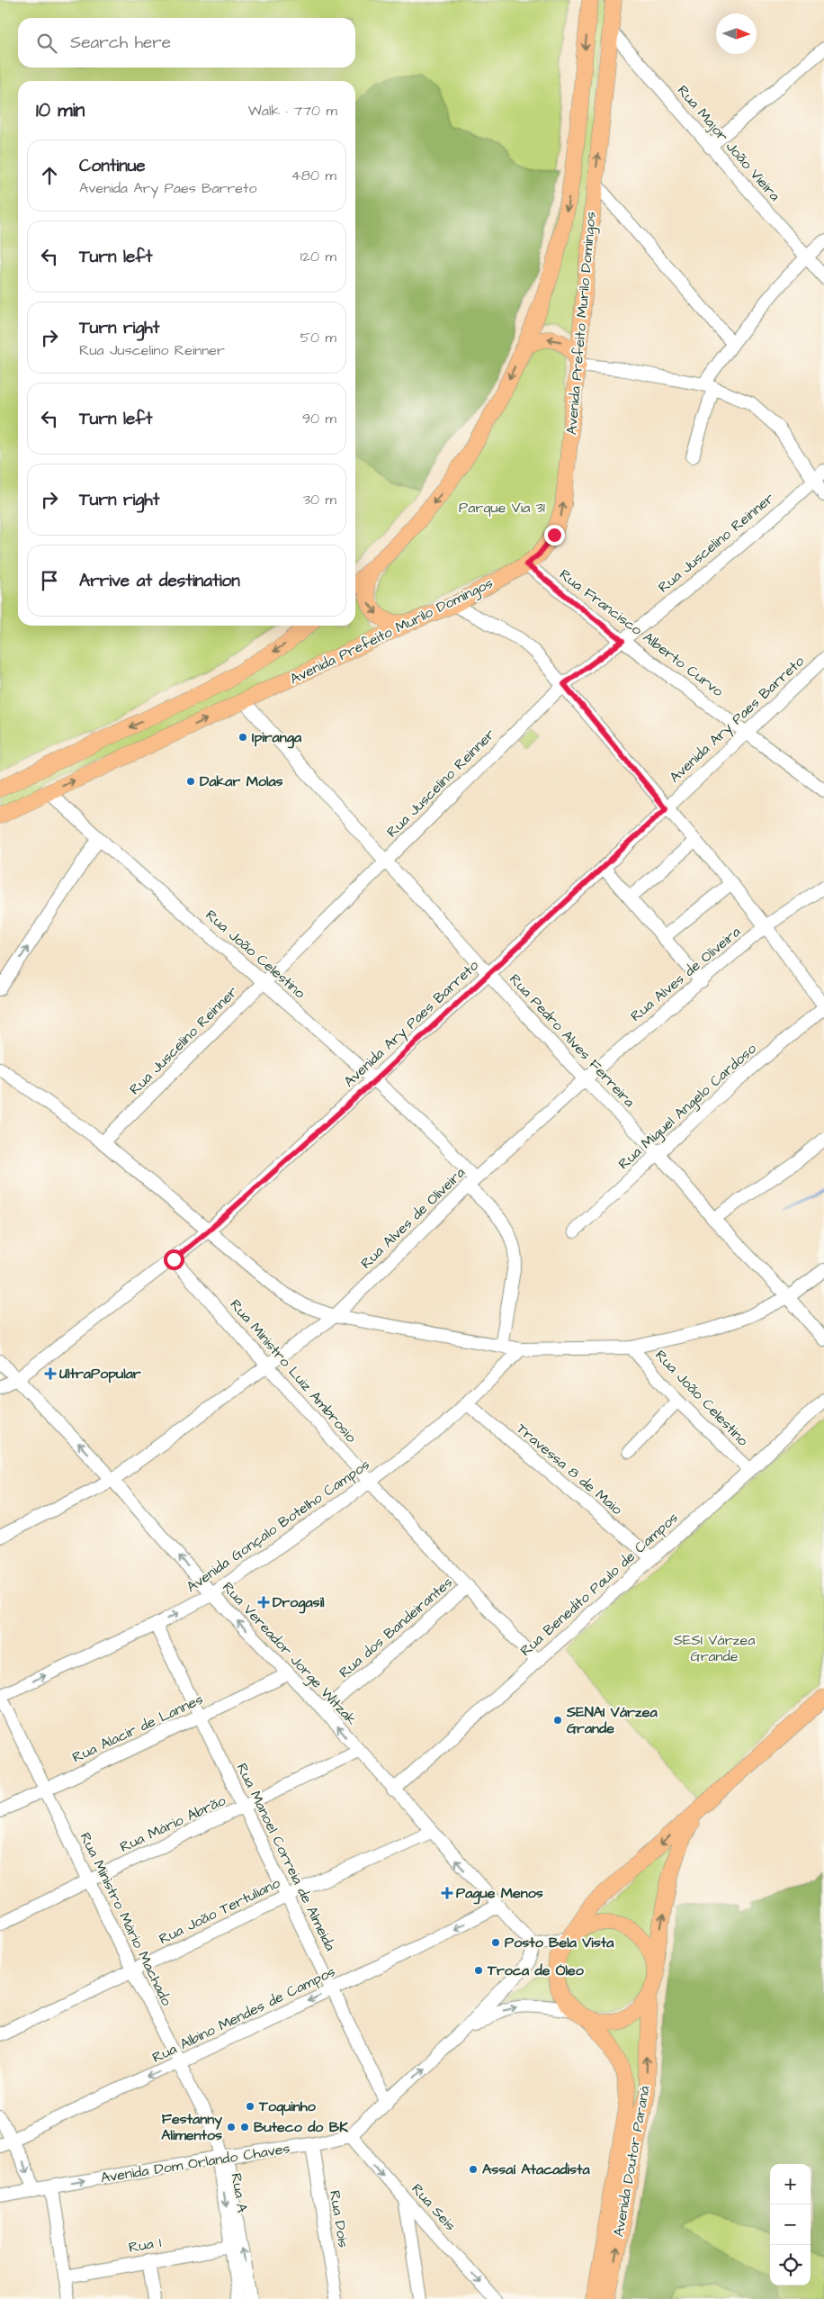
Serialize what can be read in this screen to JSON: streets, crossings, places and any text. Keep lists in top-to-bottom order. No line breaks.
{"streets":{"main road":["Avenida Prefeito Murilo Domingos","Avenida Doutor Paraná"],"street":["Rua Major João Vieira","Rua Juscelino Reinner","Rua Francisco Alberto Curvo","Avenida Ary Paes Barreto","Rua João Celestino","Rua Alves de Oliveira","Rua Pedro Alves Ferreira","Rua Miguel Angelo Cardoso","Rua Ministro Luiz Ambrosio","Travessa 8 de Maio","Avenida Gonçalo Botelho Campos","Rua Benedito Paulo de Campos","Rua dos Bandeirantes","Rua Vereador Jorge Witzak","Rua Alacir de Lannes","Rua Mário Abrão","Rua Manoel Correia de Almeida","Rua João Tertuliano","Rua Ministro Mário Machado","Rua Albino Mendes de Campos","Avenida Dom Orlando Chaves","Rua A","Rua Seis","Rua Dois","Rua 1"]},"crossings":[["Rua Major João Vieira","Avenida Prefeito Murilo Domingos"],["Avenida Prefeito Murilo Domingos","Rua Francisco Alberto Curvo"],["Avenida Prefeito Murilo Domingos","Rua João Celestino"],["Avenida Prefeito Murilo Domingos","Rua Pedro Alves Ferreira"],["Rua Juscelino Reinner","Rua Francisco Alberto Curvo"],["Rua Juscelino Reinner","Rua João Celestino"],["Rua Juscelino Reinner","Rua Pedro Alves Ferreira"],["Rua Francisco Alberto Curvo","Avenida Ary Paes Barreto"],["Avenida Ary Paes Barreto","Rua João Celestino"],["Avenida Ary Paes Barreto","Rua Pedro Alves Ferreira"],["Avenida Ary Paes Barreto","Rua Ministro Luiz Ambrosio"],["Avenida Ary Paes Barreto","Rua Vereador Jorge Witzak"],["Rua João Celestino","Rua Alves de Oliveira"],["Rua João Celestino","Rua Benedito Paulo de Campos"],["Rua Alves de Oliveira","Rua Pedro Alves Ferreira"],["Rua Alves de Oliveira","Rua Ministro Luiz Ambrosio"],["Rua Alves de Oliveira","Rua Vereador Jorge Witzak"],["Rua Pedro Alves Ferreira","Rua Miguel Angelo Cardoso"],["Rua Ministro Luiz Ambrosio","Avenida Gonçalo Botelho Campos"],["Rua Ministro Luiz Ambrosio","Rua Benedito Paulo de Campos"],["Rua Ministro Luiz Ambrosio","Rua dos Bandeirantes"],["Travessa 8 de Maio","Avenida Gonçalo Botelho Campos"],["Travessa 8 de Maio","Rua Benedito Paulo de Campos"],["Avenida Gonçalo Botelho Campos","Rua Vereador Jorge Witzak"],["Avenida Gonçalo Botelho Campos","Rua Manoel Correia de Almeida"],["Avenida Gonçalo Botelho Campos","Rua Ministro Mário Machado"],["Rua Benedito Paulo de Campos","Rua Vereador Jorge Witzak"],["Rua dos Bandeirantes","Rua Vereador Jorge Witzak"],["Rua Vereador Jorge Witzak","Rua Alacir de Lannes"],["Rua Vereador Jorge Witzak","Rua Mário Abrão"],["Rua Vereador Jorge Witzak","Rua João Tertuliano"],["Rua Vereador Jorge Witzak","Rua Albino Mendes de Campos"],["Rua Vereador Jorge Witzak","Avenida Dom Orlando Chaves"],["Rua Alacir de Lannes","Rua Manoel Correia de Almeida"],["Rua Alacir de Lannes","Rua Ministro Mário Machado"],["Rua Mário Abrão","Rua Manoel Correia de Almeida"],["Rua Mário Abrão","Rua Ministro Mário Machado"],["Rua Manoel Correia de Almeida","Rua João Tertuliano"],["Rua Manoel Correia de Almeida","Rua Albino Mendes de Campos"],["Rua Manoel Correia de Almeida","Avenida Dom Orlando Chaves"],["Rua João Tertuliano","Rua Ministro Mário Machado"],["Rua Ministro Mário Machado","Rua Albino Mendes de Campos"],["Rua Ministro Mário Machado","Avenida Dom Orlando Chaves"],["Rua Ministro Mário Machado","Rua A"],["Avenida Doutor Paraná","Avenida Dom Orlando Chaves"],["Avenida Dom Orlando Chaves","Rua A"],["Avenida Dom Orlando Chaves","Rua Seis"],["Avenida Dom Orlando Chaves","Rua Dois"],["Rua A","Rua 1"]],"one_way":["Avenida Gonçalo Botelho Campos","Rua Vereador Jorge Witzak","Rua Albino Mendes de Campos","Avenida Dom Orlando Chaves","Rua Seis"],"parks":["Parque Via 31","SESI Várzea Grande"],"places":{"other":["Ipiranga","Dakar Molas","SENAI Várzea Grande","Posto Bela Vista","Troca de Óleo","Toquinho","Festanny Alimentos","Buteco do BK","Assaí Atacadista"],"health":["UltraPopular","Drogasil","Pague Menos"]},"north":"right","page":{"search":"Search here","heading":["10 min","Walk · 770 m"],"list":[["Continue","Avenida Ary Paes Barreto","480 m"],["Turn left","120 m"],["Turn right","Rua Juscelino Reinner","50 m"],["Turn left","90 m"],["Turn right","30 m"],"Arrive at destination"],"map_buttons":["+","−"]}}
